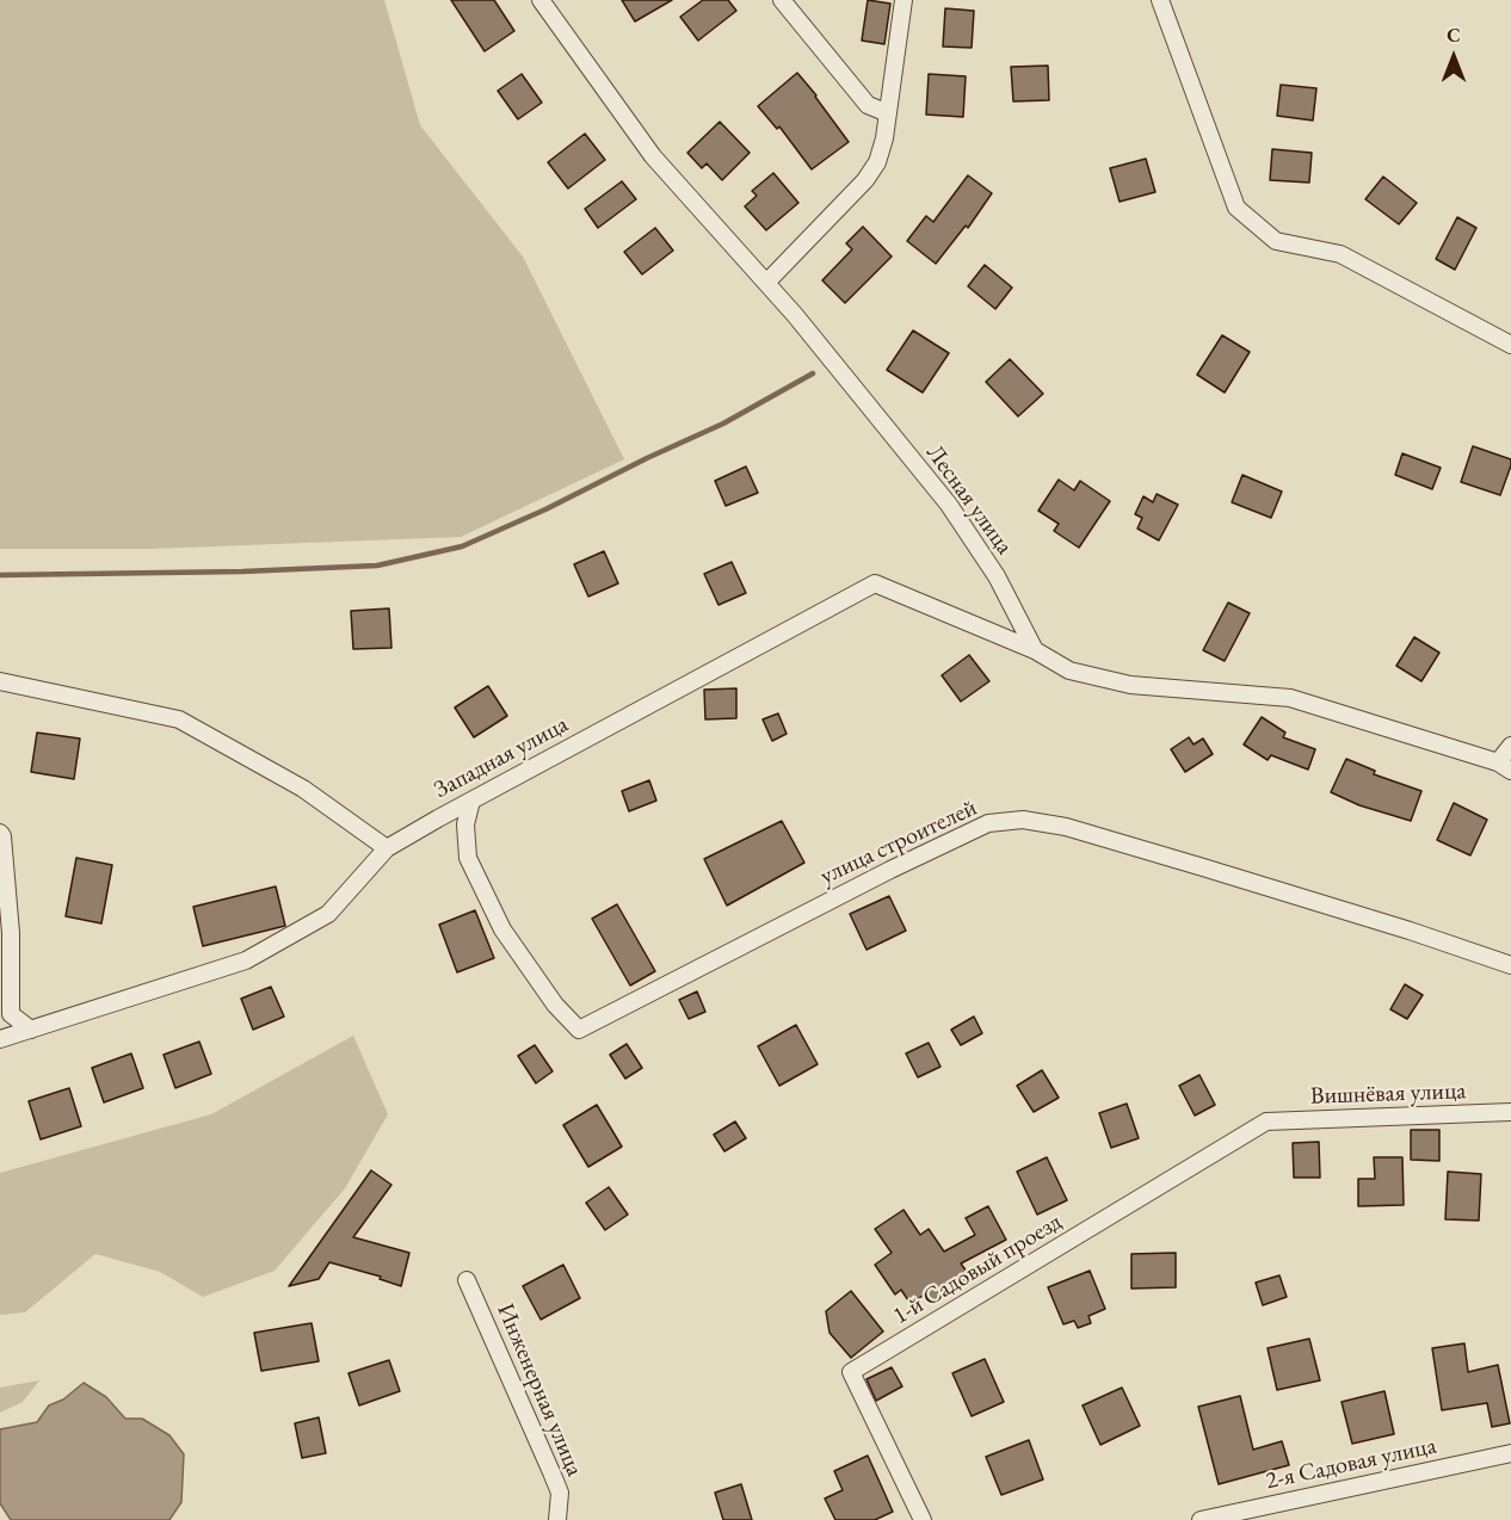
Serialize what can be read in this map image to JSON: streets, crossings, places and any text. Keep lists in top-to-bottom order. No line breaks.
{"streets":{"street":["Лесная улица","Западная улица","улица строителей","Вишнёвая улица","1-й Садовый проезд","Инженерная улица","2-я Садовая улица"]},"crossings":[["Лесная улица","Западная улица"],["Западная улица","улица строителей"],["Вишнёвая улица","1-й Садовый проезд"]],"north":"top"}
